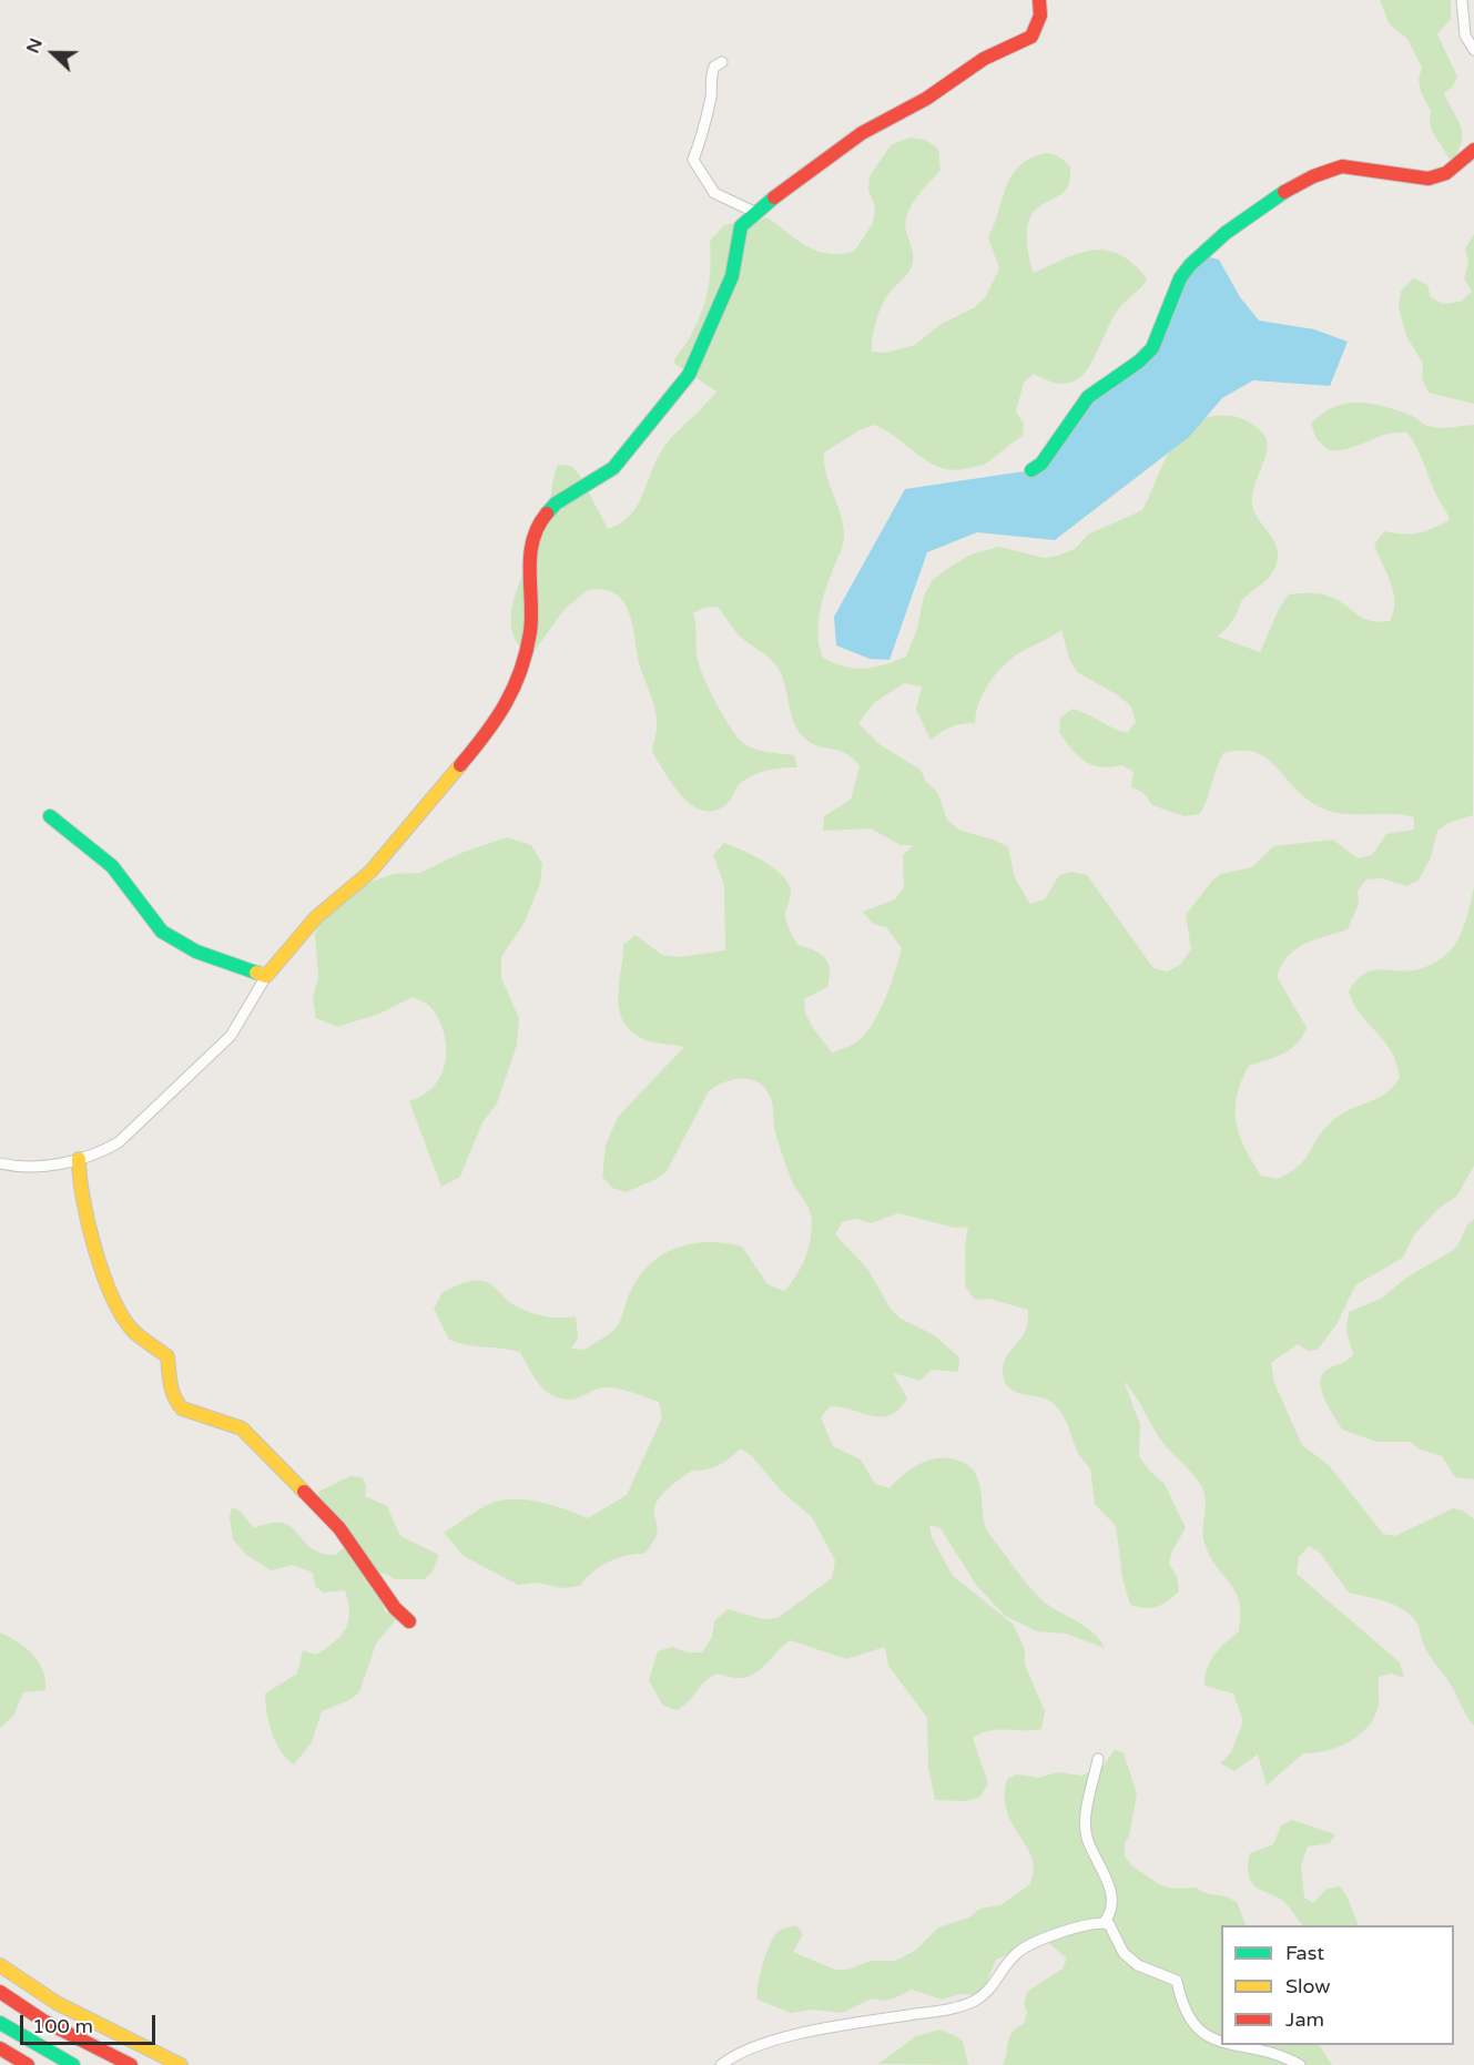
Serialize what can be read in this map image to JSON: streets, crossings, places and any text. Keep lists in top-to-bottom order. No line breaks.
{"legend":["Fast","Slow","Jam"],"scale_bar":"100 m","north":"left"}
